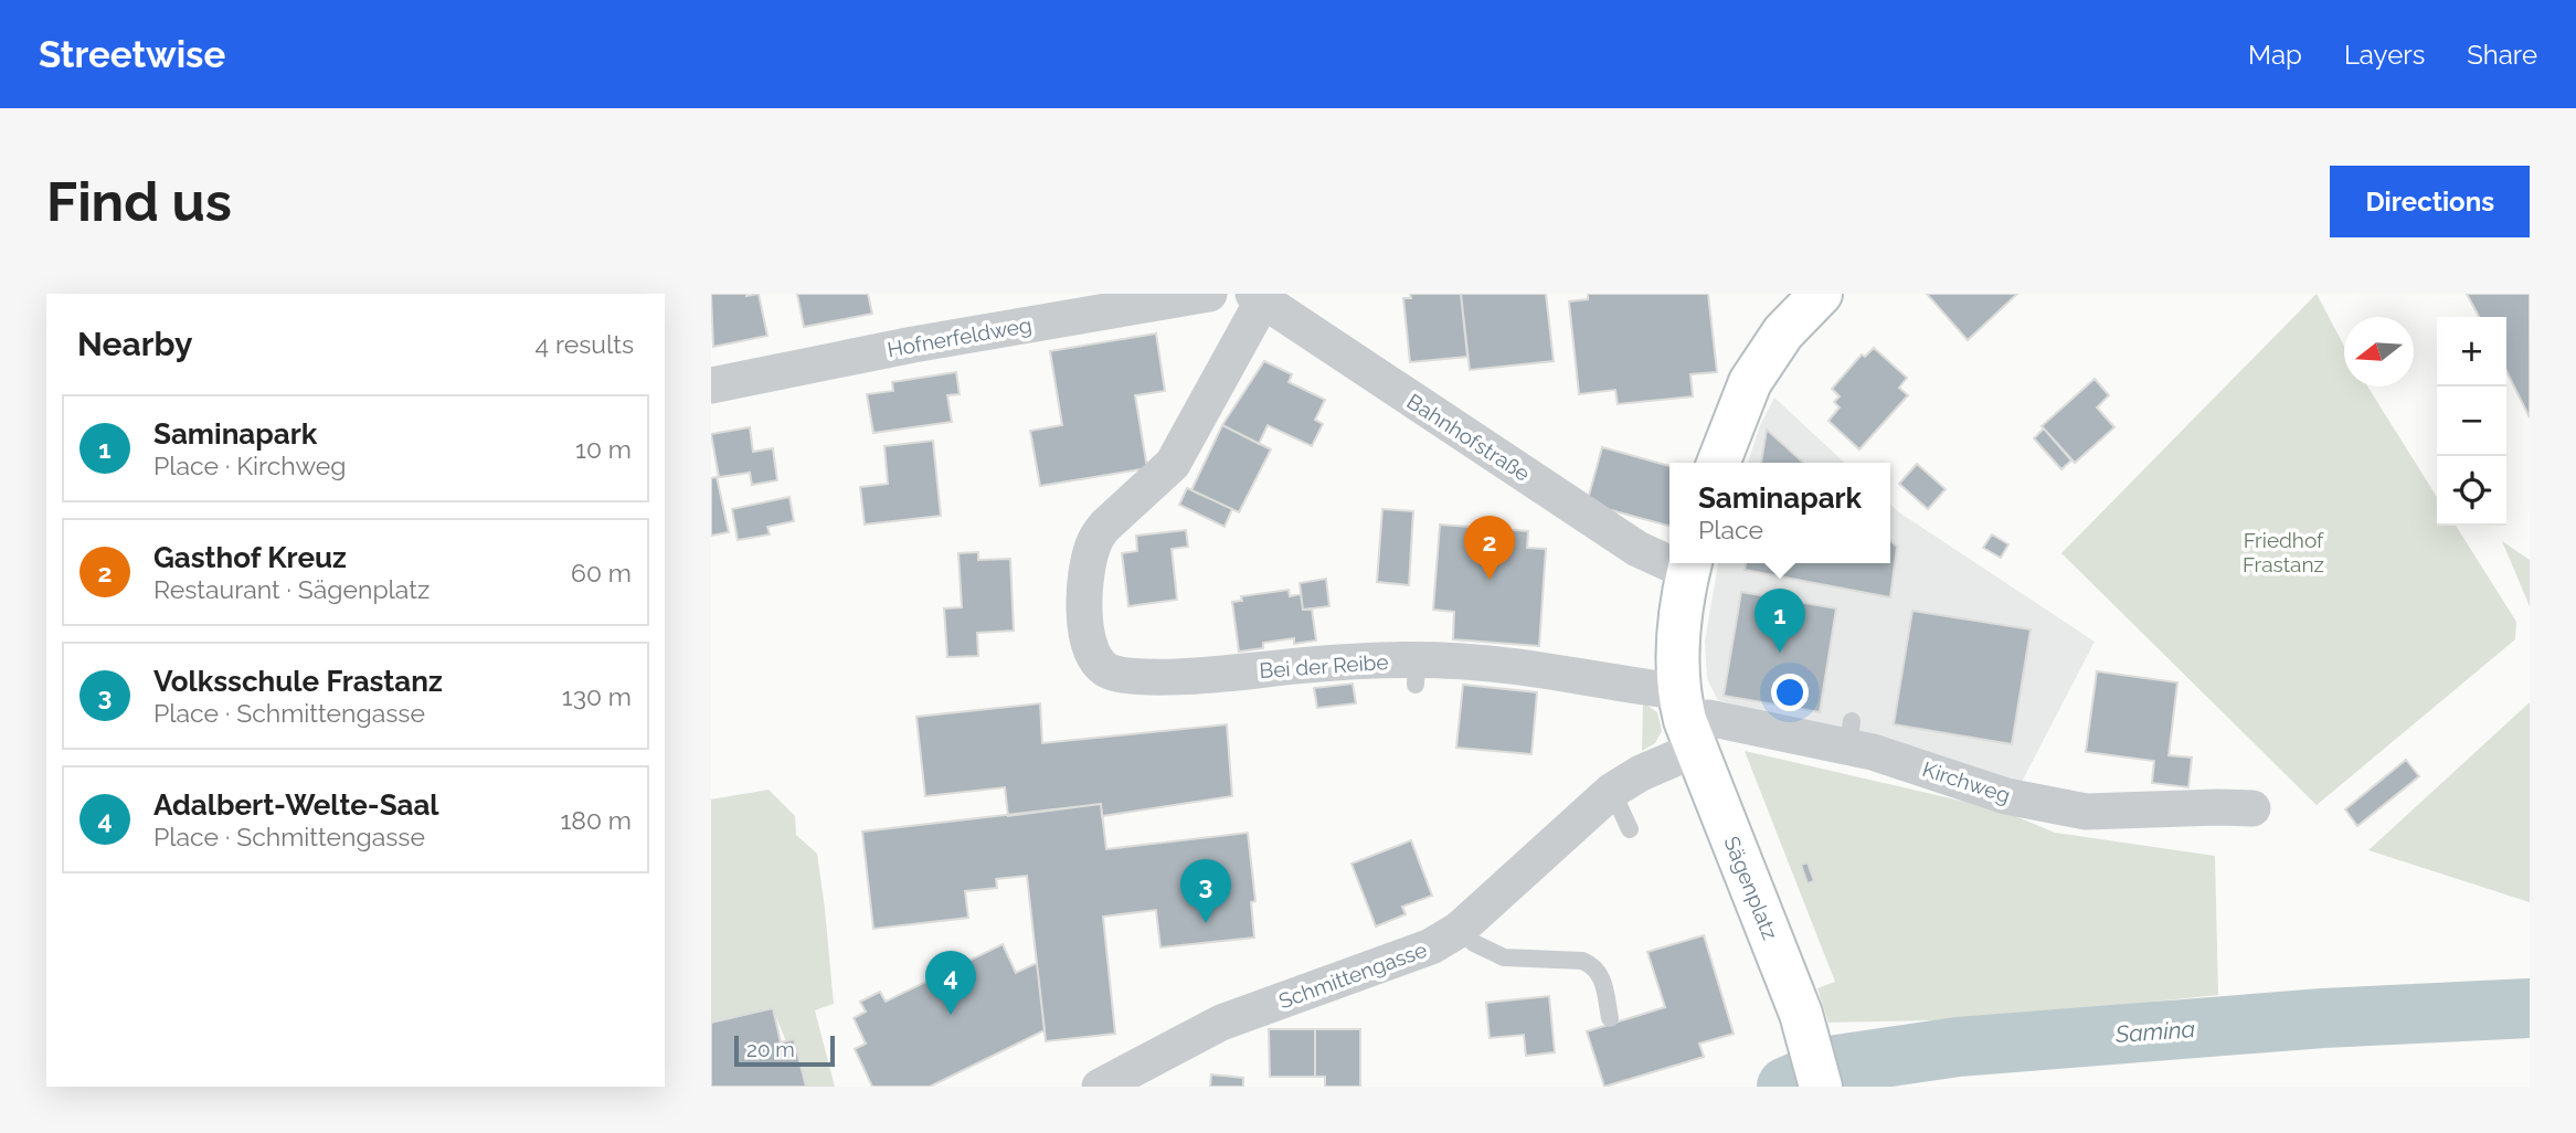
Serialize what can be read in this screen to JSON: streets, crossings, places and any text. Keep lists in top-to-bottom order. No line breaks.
{"streets":{"main road":["Sägenplatz"],"street":["Hofnerfeldweg","Bahnhofstraße","Bei der Reibe","Kirchweg","Schmittengasse"]},"crossings":[["Bahnhofstraße","Bei der Reibe"],["Bei der Reibe","Kirchweg"],["Bei der Reibe","Sägenplatz"],["Bei der Reibe","Schmittengasse"],["Kirchweg","Sägenplatz"],["Kirchweg","Schmittengasse"],["Sägenplatz","Schmittengasse"]],"water":["Samina"],"parks":["Friedhof Frastanz"],"scale_bar":"20 m","north":"left","page":{"header":"Streetwise","nav":["Map","Layers","Share"],"buttons":"Directions","title":"Find us","heading":["Nearby","4 results"],"map_buttons":["+","−"],"list":[{"mark":"1","name":"Saminapark","note":"Place · Kirchweg","value":"10 m"},{"mark":"2","name":"Gasthof Kreuz","note":"Restaurant · Sägenplatz","value":"60 m"},{"mark":"3","name":"Volksschule Frastanz","note":"Place · Schmittengasse","value":"130 m"},{"mark":"4","name":"Adalbert-Welte-Saal","note":"Place · Schmittengasse","value":"180 m"}],"popup":["Saminapark","Place"],"pins":["2","1","3","4"],"scale":"20 m"}}
